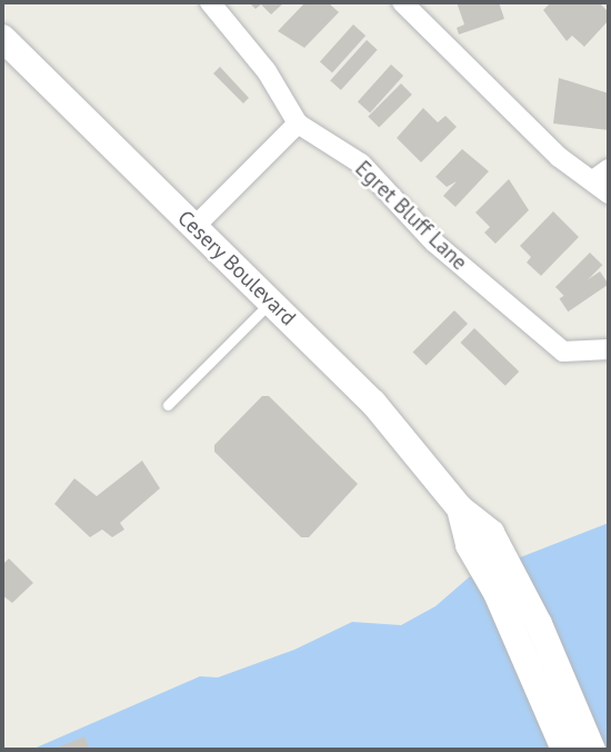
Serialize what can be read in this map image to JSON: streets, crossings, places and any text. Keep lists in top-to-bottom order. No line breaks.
{"streets":{"main road":["Cesery Boulevard"],"street":["Egret Bluff Lane"]}}
